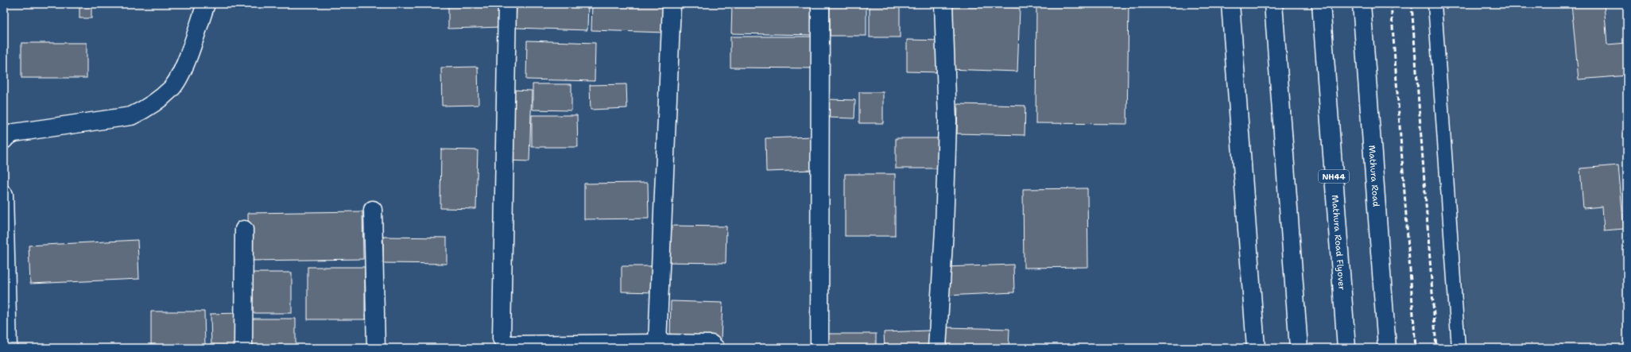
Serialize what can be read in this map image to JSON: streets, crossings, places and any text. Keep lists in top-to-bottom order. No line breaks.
{"streets":{"main road":["NH44","Mathura Road","Mathura Road Flyover"]}}
